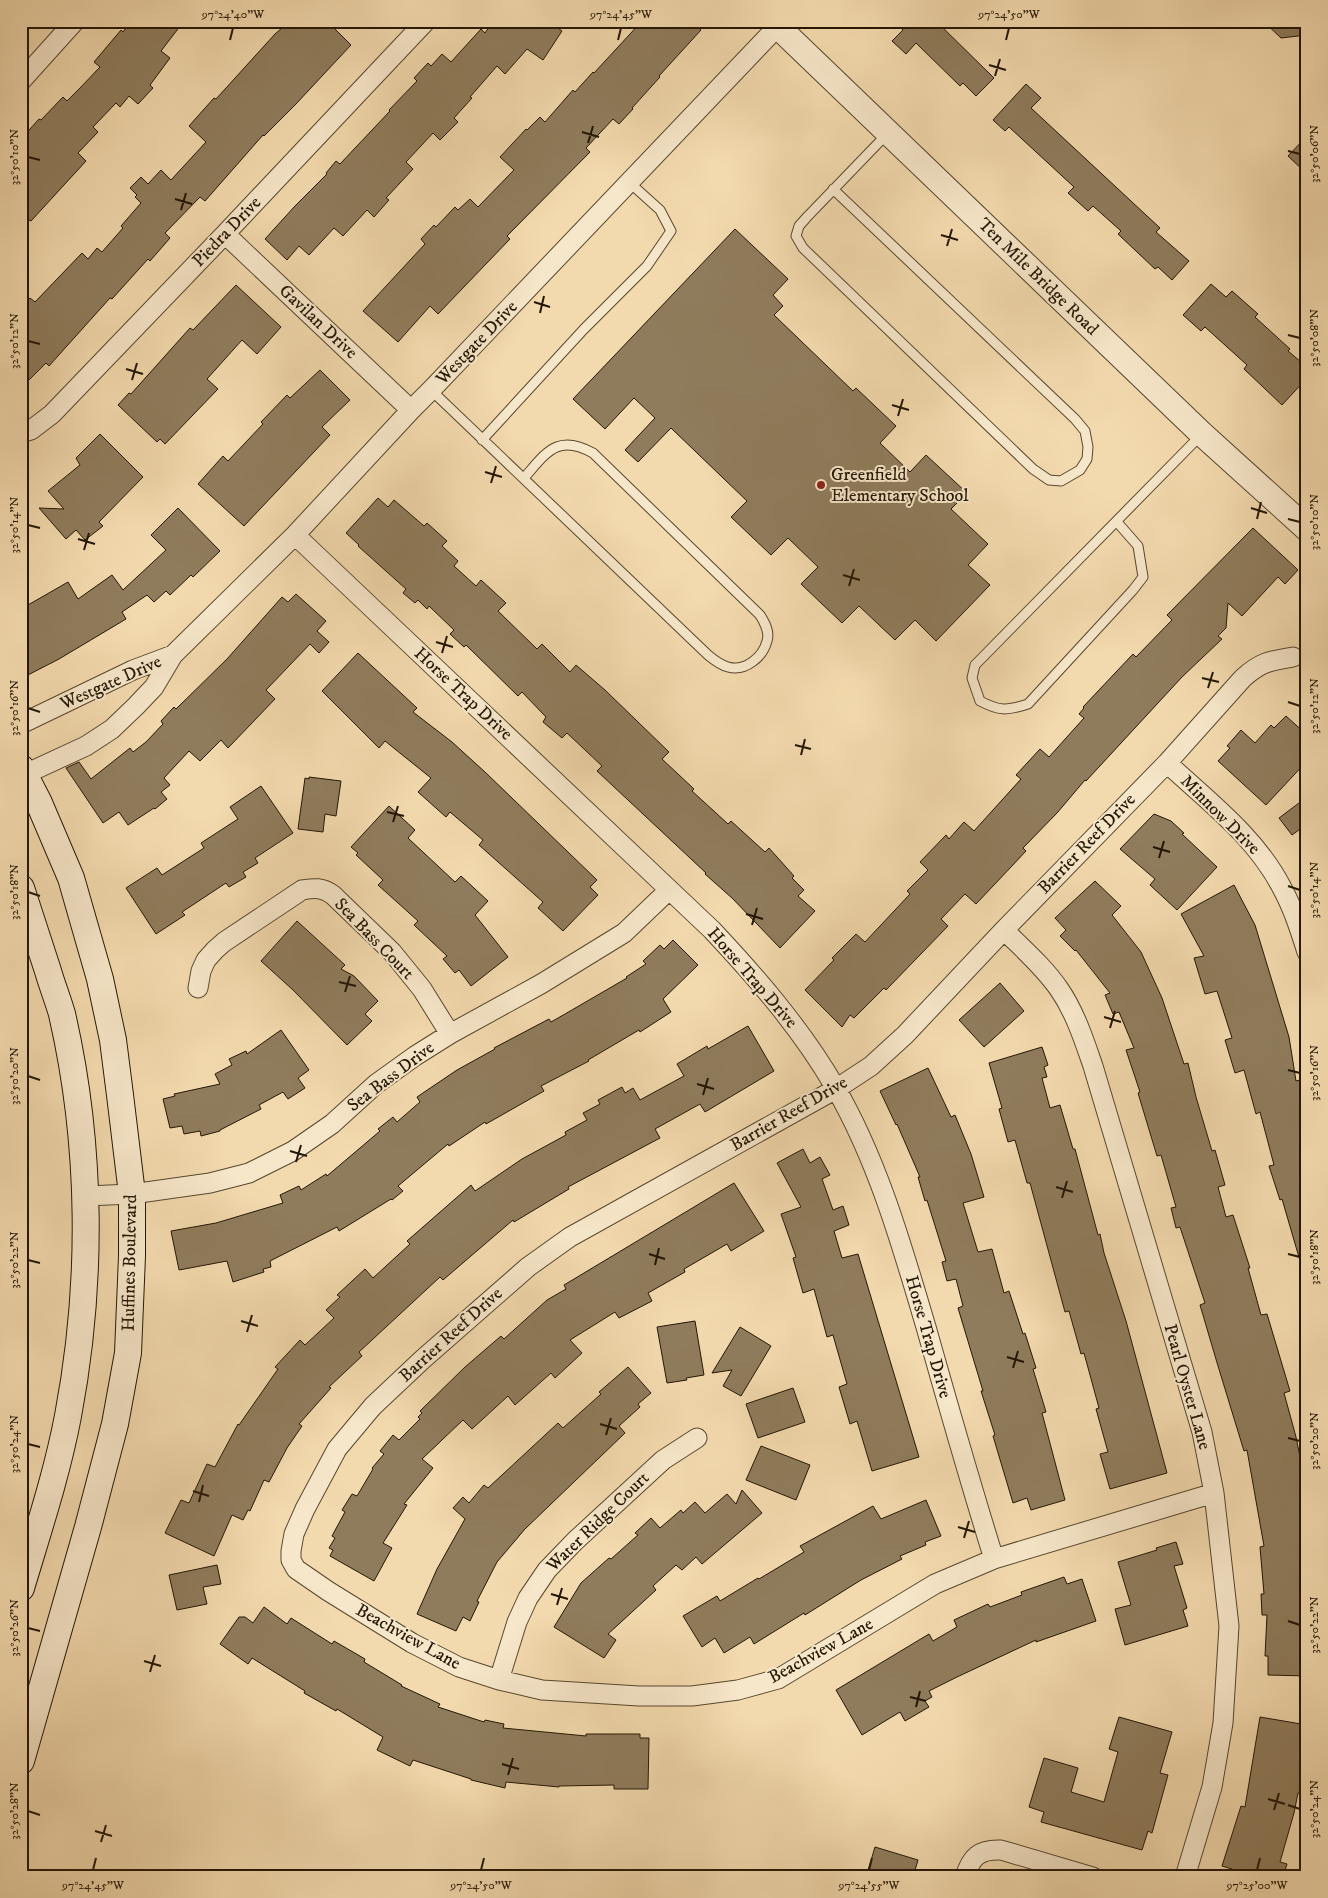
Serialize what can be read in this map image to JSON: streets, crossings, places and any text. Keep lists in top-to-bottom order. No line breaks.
{"streets":{"main road":["Huffines Boulevard"],"street":["Piedra Drive","Ten Mile Bridge Road","Gavilan Drive","Westgate Drive","Horse Trap Drive","Minnow Drive","Barrier Reef Drive","Sea Bass Court","Sea Bass Drive","Pearl Oyster Lane","Water Ridge Court","Beachview Lane"]},"crossings":[["Piedra Drive","Gavilan Drive"],["Ten Mile Bridge Road","Westgate Drive"],["Gavilan Drive","Westgate Drive"],["Westgate Drive","Horse Trap Drive"],["Westgate Drive","Huffines Boulevard"],["Horse Trap Drive","Barrier Reef Drive"],["Horse Trap Drive","Sea Bass Drive"],["Horse Trap Drive","Beachview Lane"],["Minnow Drive","Barrier Reef Drive"],["Barrier Reef Drive","Pearl Oyster Lane"],["Barrier Reef Drive","Beachview Lane"],["Sea Bass Court","Sea Bass Drive"],["Sea Bass Drive","Huffines Boulevard"],["Pearl Oyster Lane","Beachview Lane"],["Water Ridge Court","Beachview Lane"]],"places":["Greenfield Elementary School"],"coordinates":["97°24'40\"W","97°24'45\"W","97°24'50\"W","32°50'06\"N","32°50'10\"N","32°50'08\"N","32°50'12\"N","32°50'14\"N","32°50'16\"N","32°50'18\"N","32°50'20\"N","32°50'22\"N","32°50'24\"N","32°50'26\"N","32°50'28\"N","97°24'55\"W","97°25'00\"W"]}
